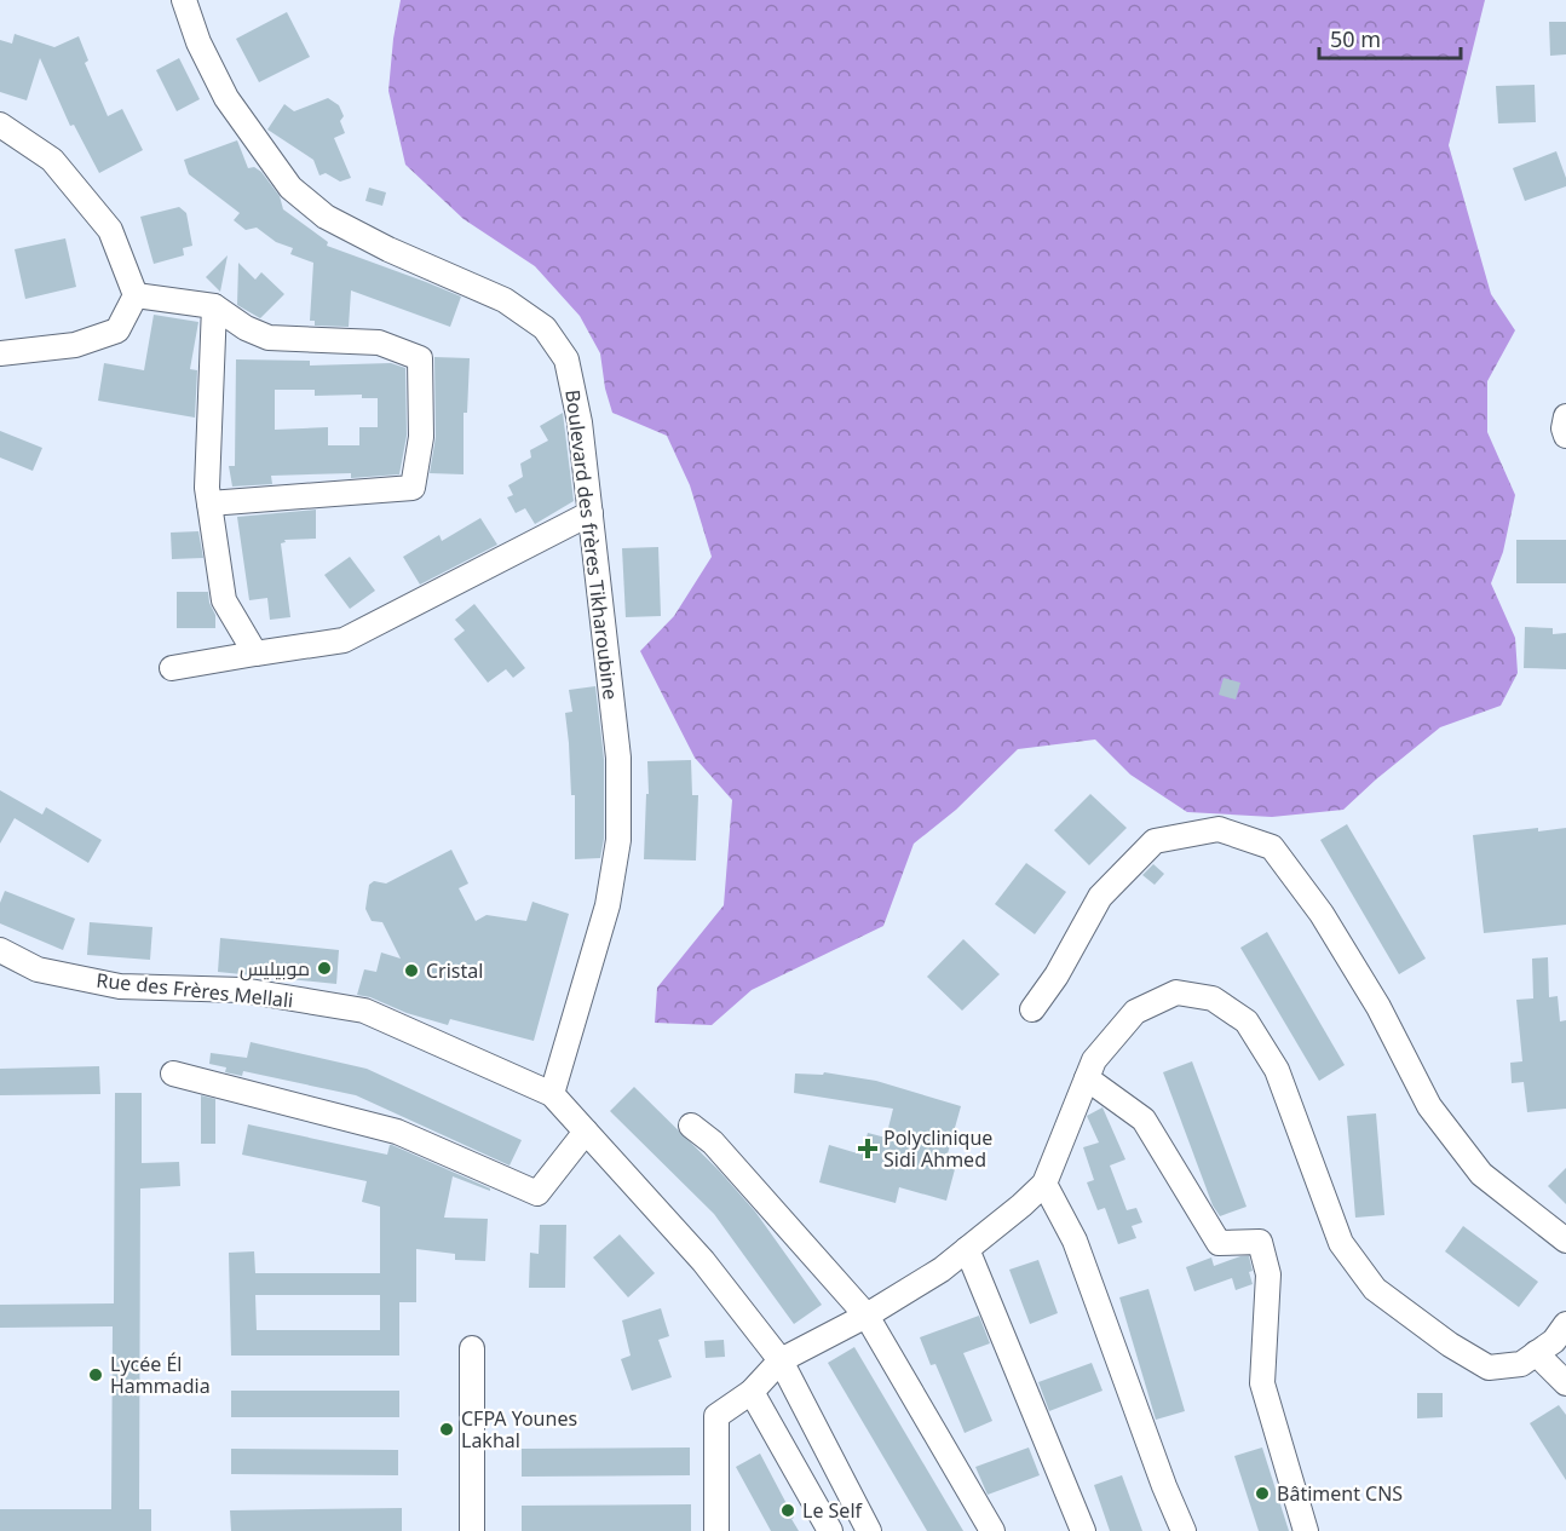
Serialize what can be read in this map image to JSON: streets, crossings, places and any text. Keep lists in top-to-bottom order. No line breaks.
{"streets":{"street":["Boulevard des frères Tikharoubine","Rue des Frères Mellali"]},"crossings":[["Boulevard des frères Tikharoubine","Rue des Frères Mellali"]],"places":{"other":["موبيليس","Cristal","Lycée Él Hammadia","CFPA Younes Lakhal","Bâtiment CNS","Le Self"],"health":["Polyclinique Sidi Ahmed"]},"scale_bar":"50 m"}
